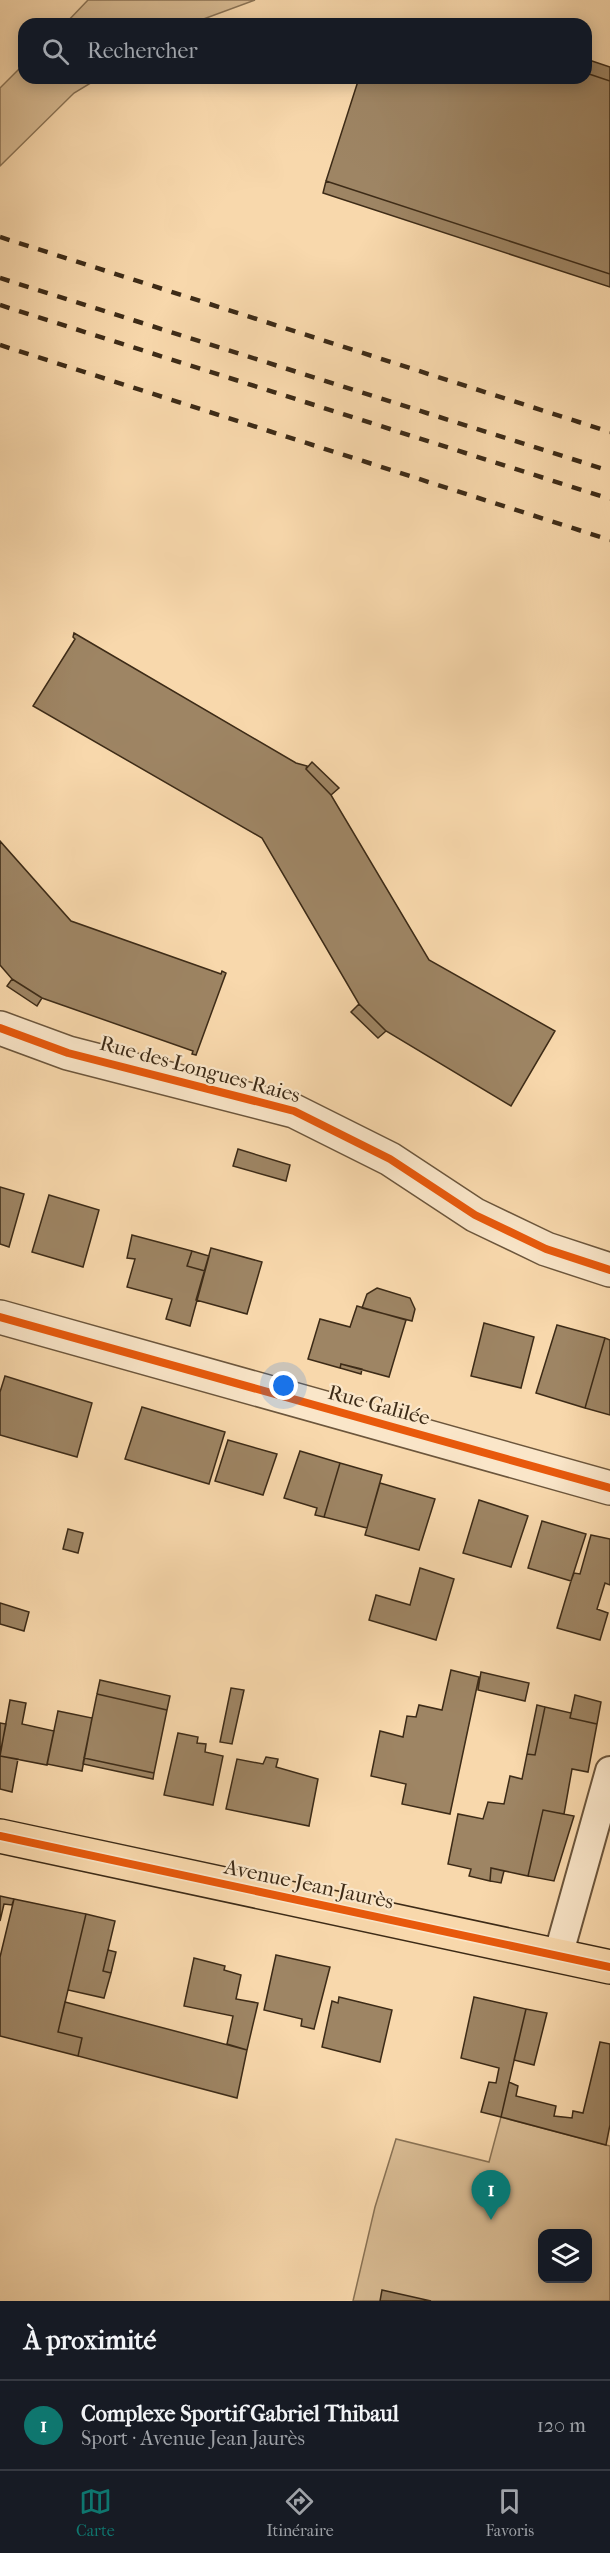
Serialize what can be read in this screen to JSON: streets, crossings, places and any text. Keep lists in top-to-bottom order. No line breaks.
{"streets":{"main road":["Avenue Jean Jaurès"],"street":["Rue des Longues Raies","Rue Galilée"]},"page":{"search":"Rechercher","pins":"1","heading":"À proximité","list":[{"mark":"1","name":"Complexe Sportif Gabriel Thibaul","note":"Sport · Avenue Jean Jaurès","value":"120 m"}],"nav":["Carte","Itinéraire","Favoris"]}}
